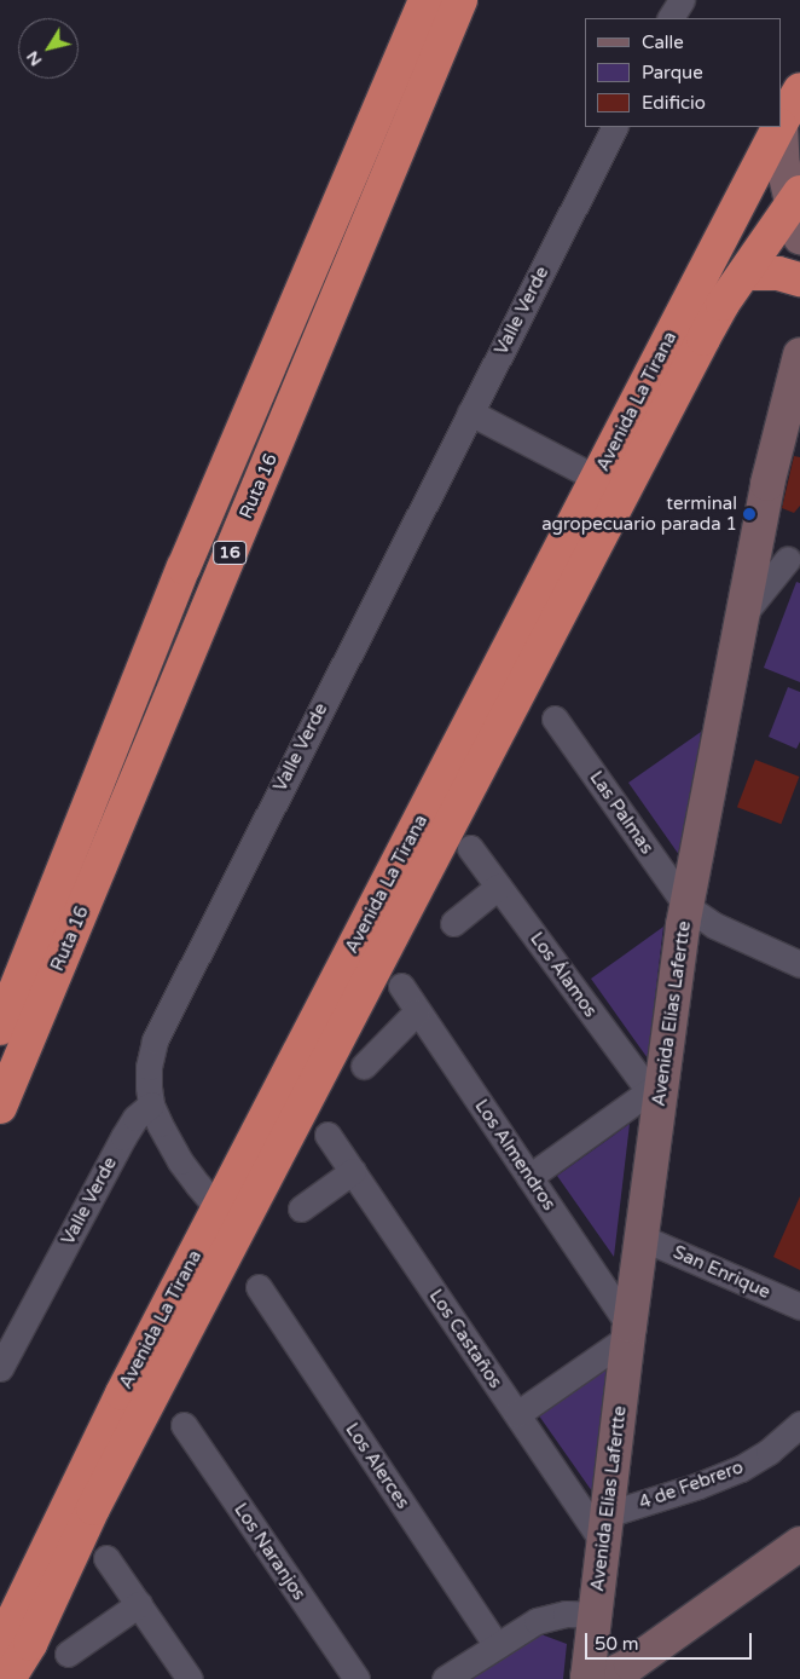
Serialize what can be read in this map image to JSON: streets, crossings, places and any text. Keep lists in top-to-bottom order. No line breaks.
{"streets":{"highway":["Avenida La Tirana","Ruta 16","16"],"street":["Valle Verde","Las Palmas","Los Álamos","Avenida Elías Lafertte","Los Almendros","San Enrique","Los Castaños","Los Alerces","4 de Febrero","Los Naranjos"]},"crossings":[["Las Palmas","Avenida Elías Lafertte"],["Los Álamos","Avenida Elías Lafertte"],["Avenida Elías Lafertte","Los Almendros"],["Avenida Elías Lafertte","San Enrique"],["Avenida Elías Lafertte","Los Castaños"],["Avenida Elías Lafertte","4 de Febrero"],["Los Castaños","4 de Febrero"]],"places":["terminal agropecuario parada 1"],"legend":["Calle","Parque","Edificio"],"scale_bar":"50 m","north":"bottom left"}
